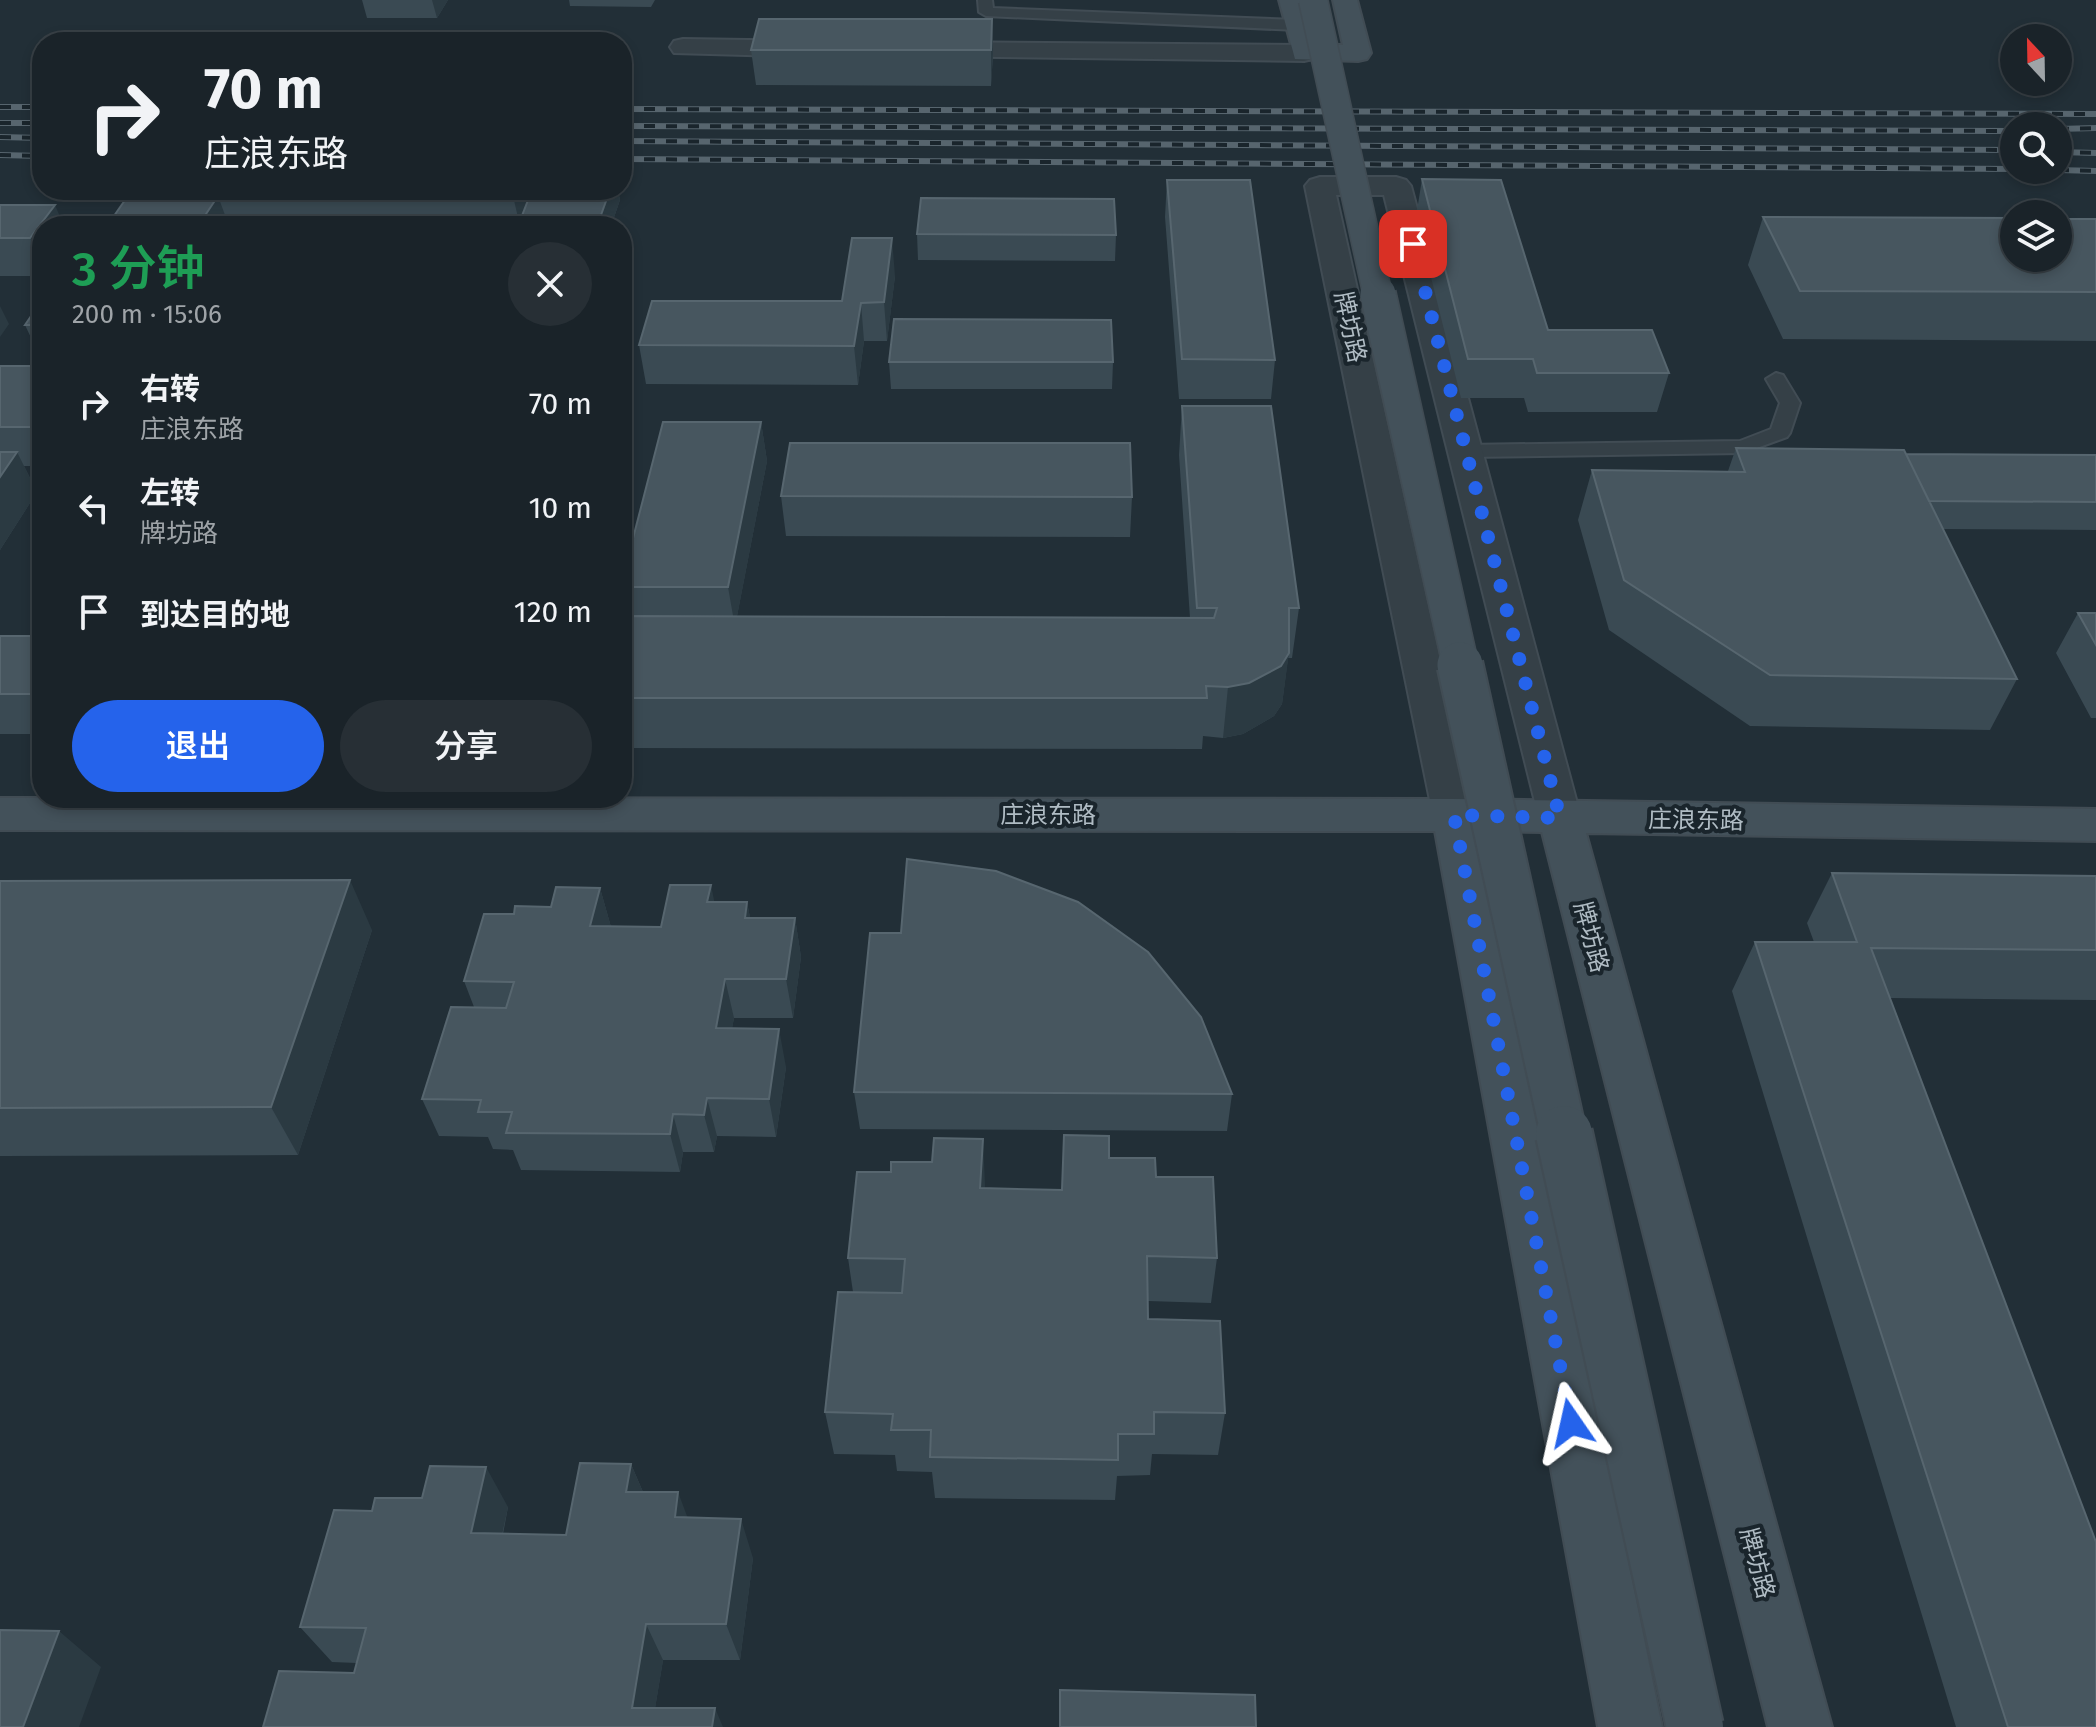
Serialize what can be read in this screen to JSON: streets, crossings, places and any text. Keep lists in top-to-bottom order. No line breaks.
{"streets":{"street":["牌坊路","庄浪东路"]},"crossings":[["牌坊路","庄浪东路"]],"north":"top","page":{"turn":["70 m","庄浪东路"],"heading":["3 分钟","200 m · 15:06"],"list":[{"name":"右转","note":"庄浪东路","value":"70 m"},{"name":"左转","note":"牌坊路","value":"10 m"},{"name":"到达目的地","value":"120 m"}],"buttons":["退出","分享"]}}
